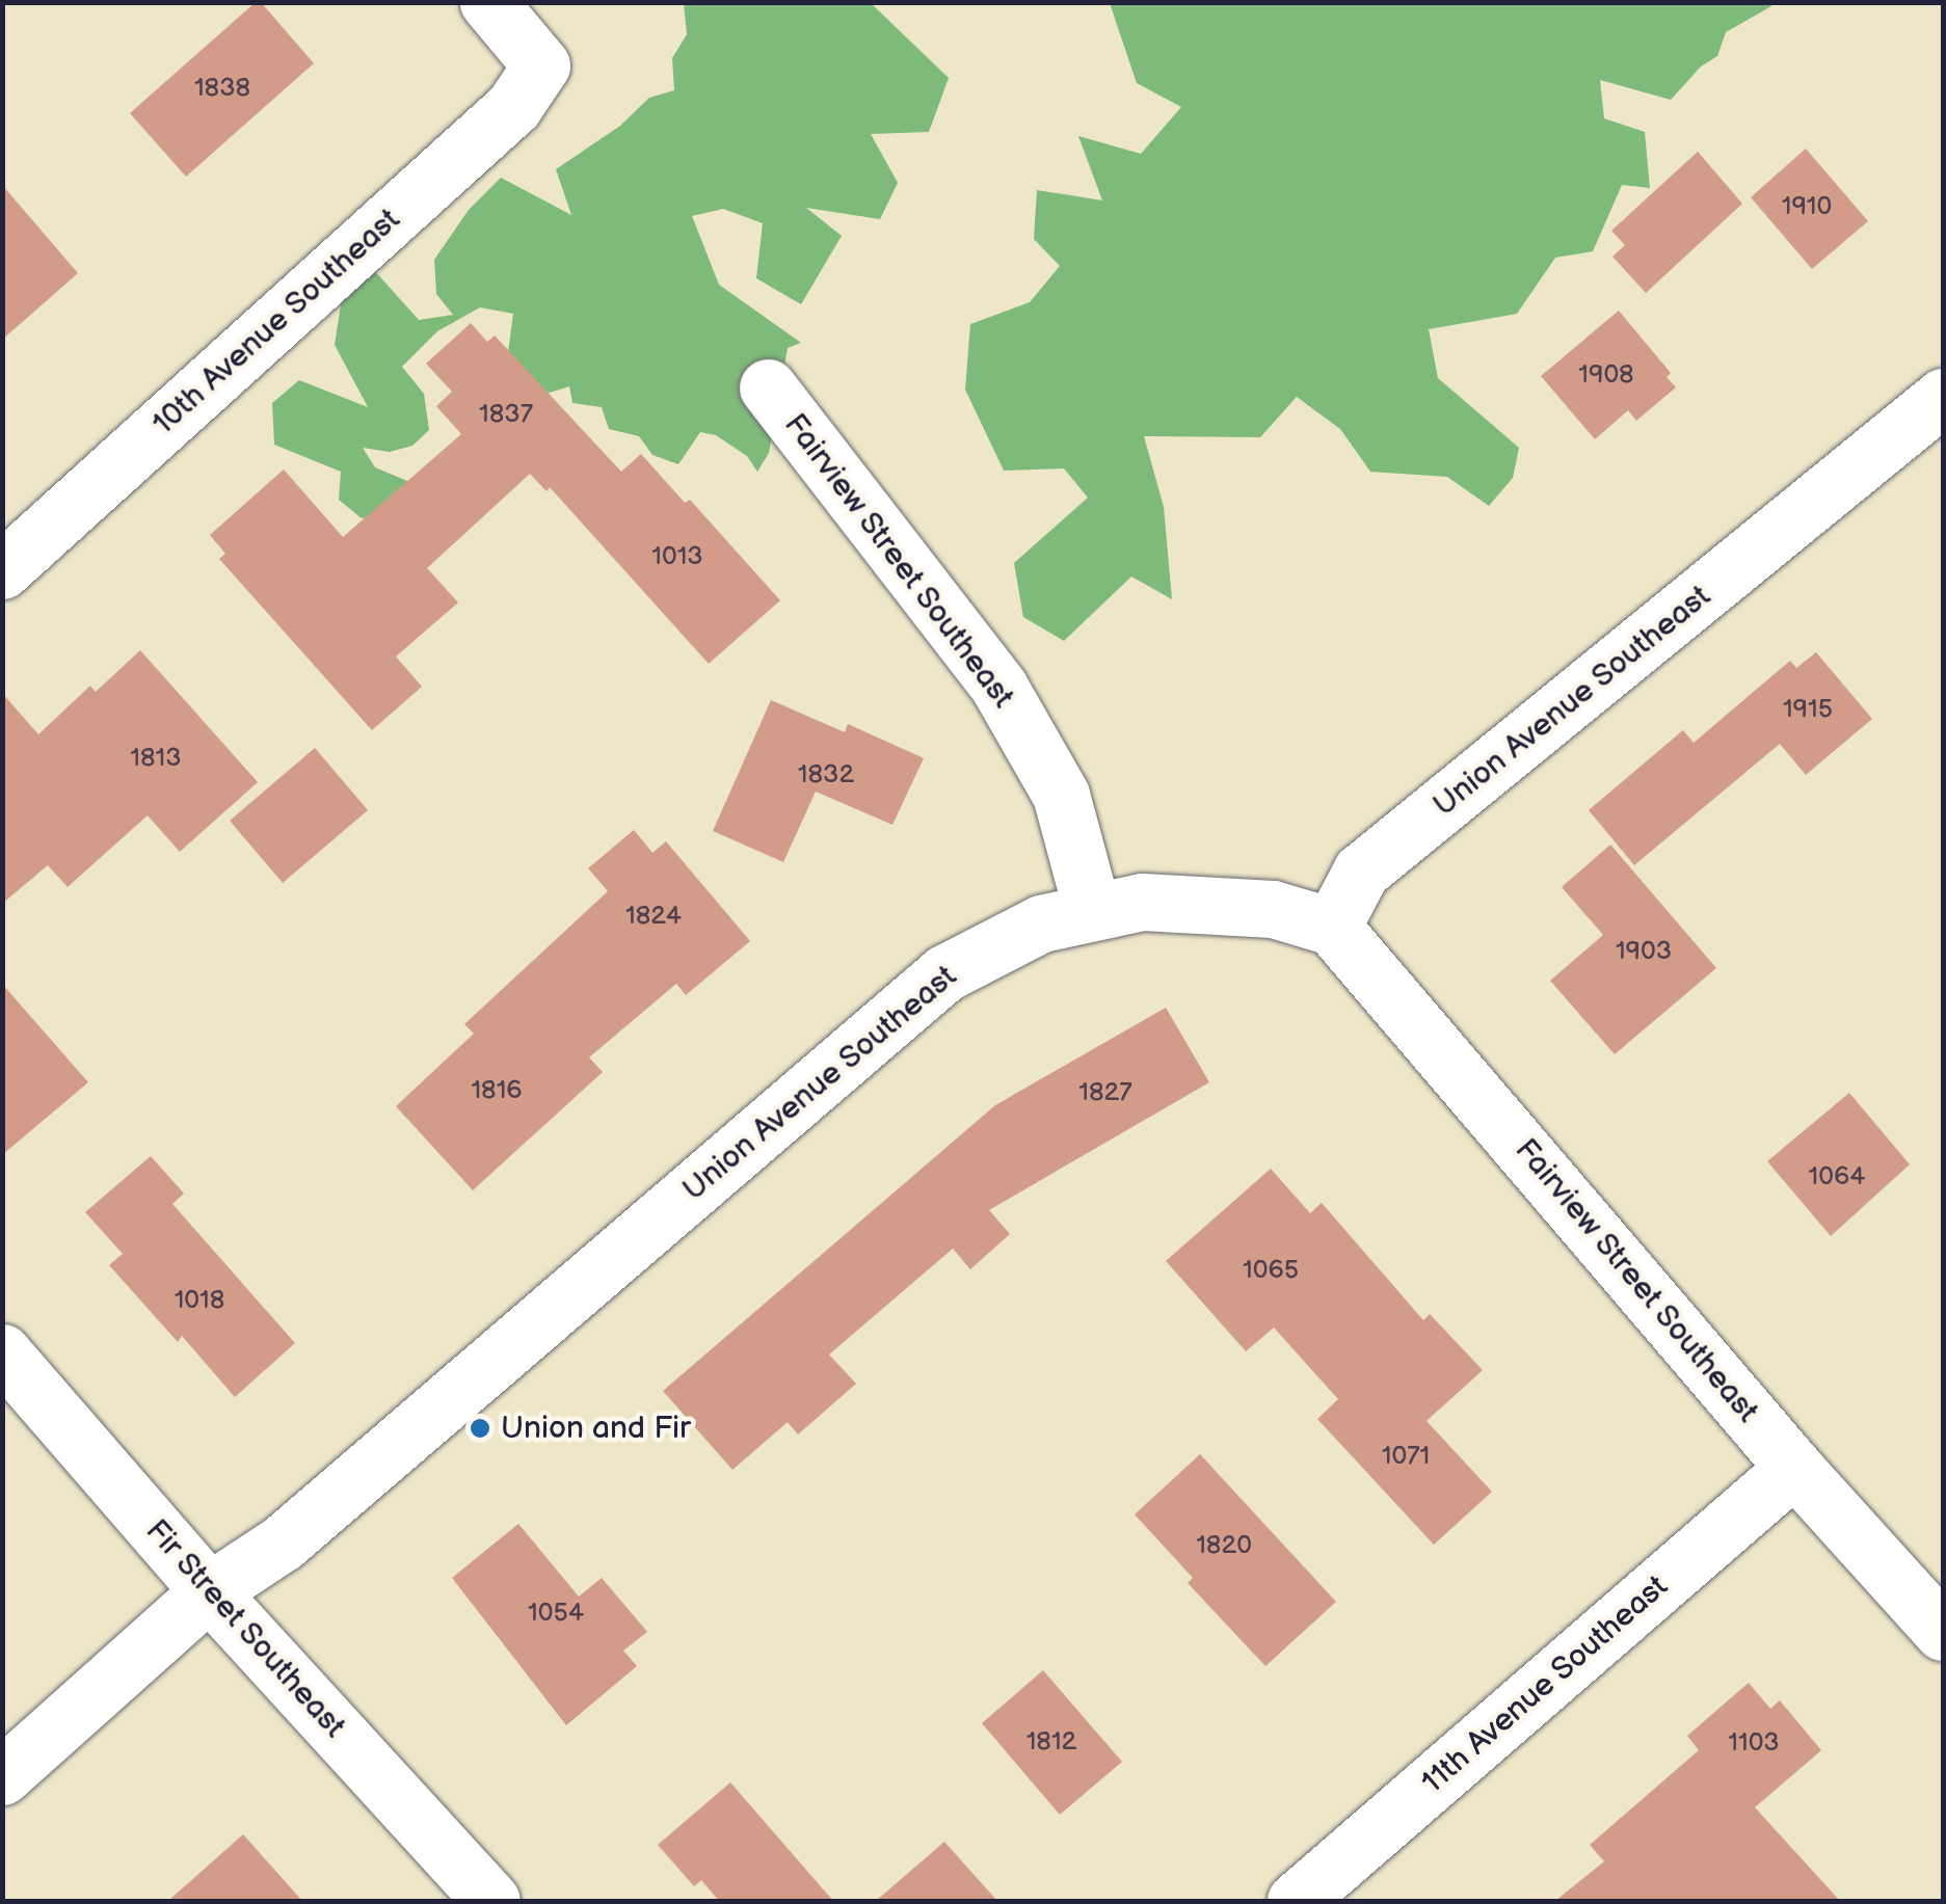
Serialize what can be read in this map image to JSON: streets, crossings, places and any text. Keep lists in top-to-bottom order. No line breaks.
{"streets":{"street":["10th Avenue Southeast","Fairview Street Southeast","Union Avenue Southeast","Fir Street Southeast","11th Avenue Southeast"]},"crossings":[["Fairview Street Southeast","Union Avenue Southeast"],["Fairview Street Southeast","11th Avenue Southeast"],["Union Avenue Southeast","Fir Street Southeast"]],"places":["Union and Fir"],"house_numbers":["1838","1910","1908","1837","1013","1915","1813","1832","1824","1903","1816","1827","1064","1065","1018","1071","1820","1054","1812","1103"]}
